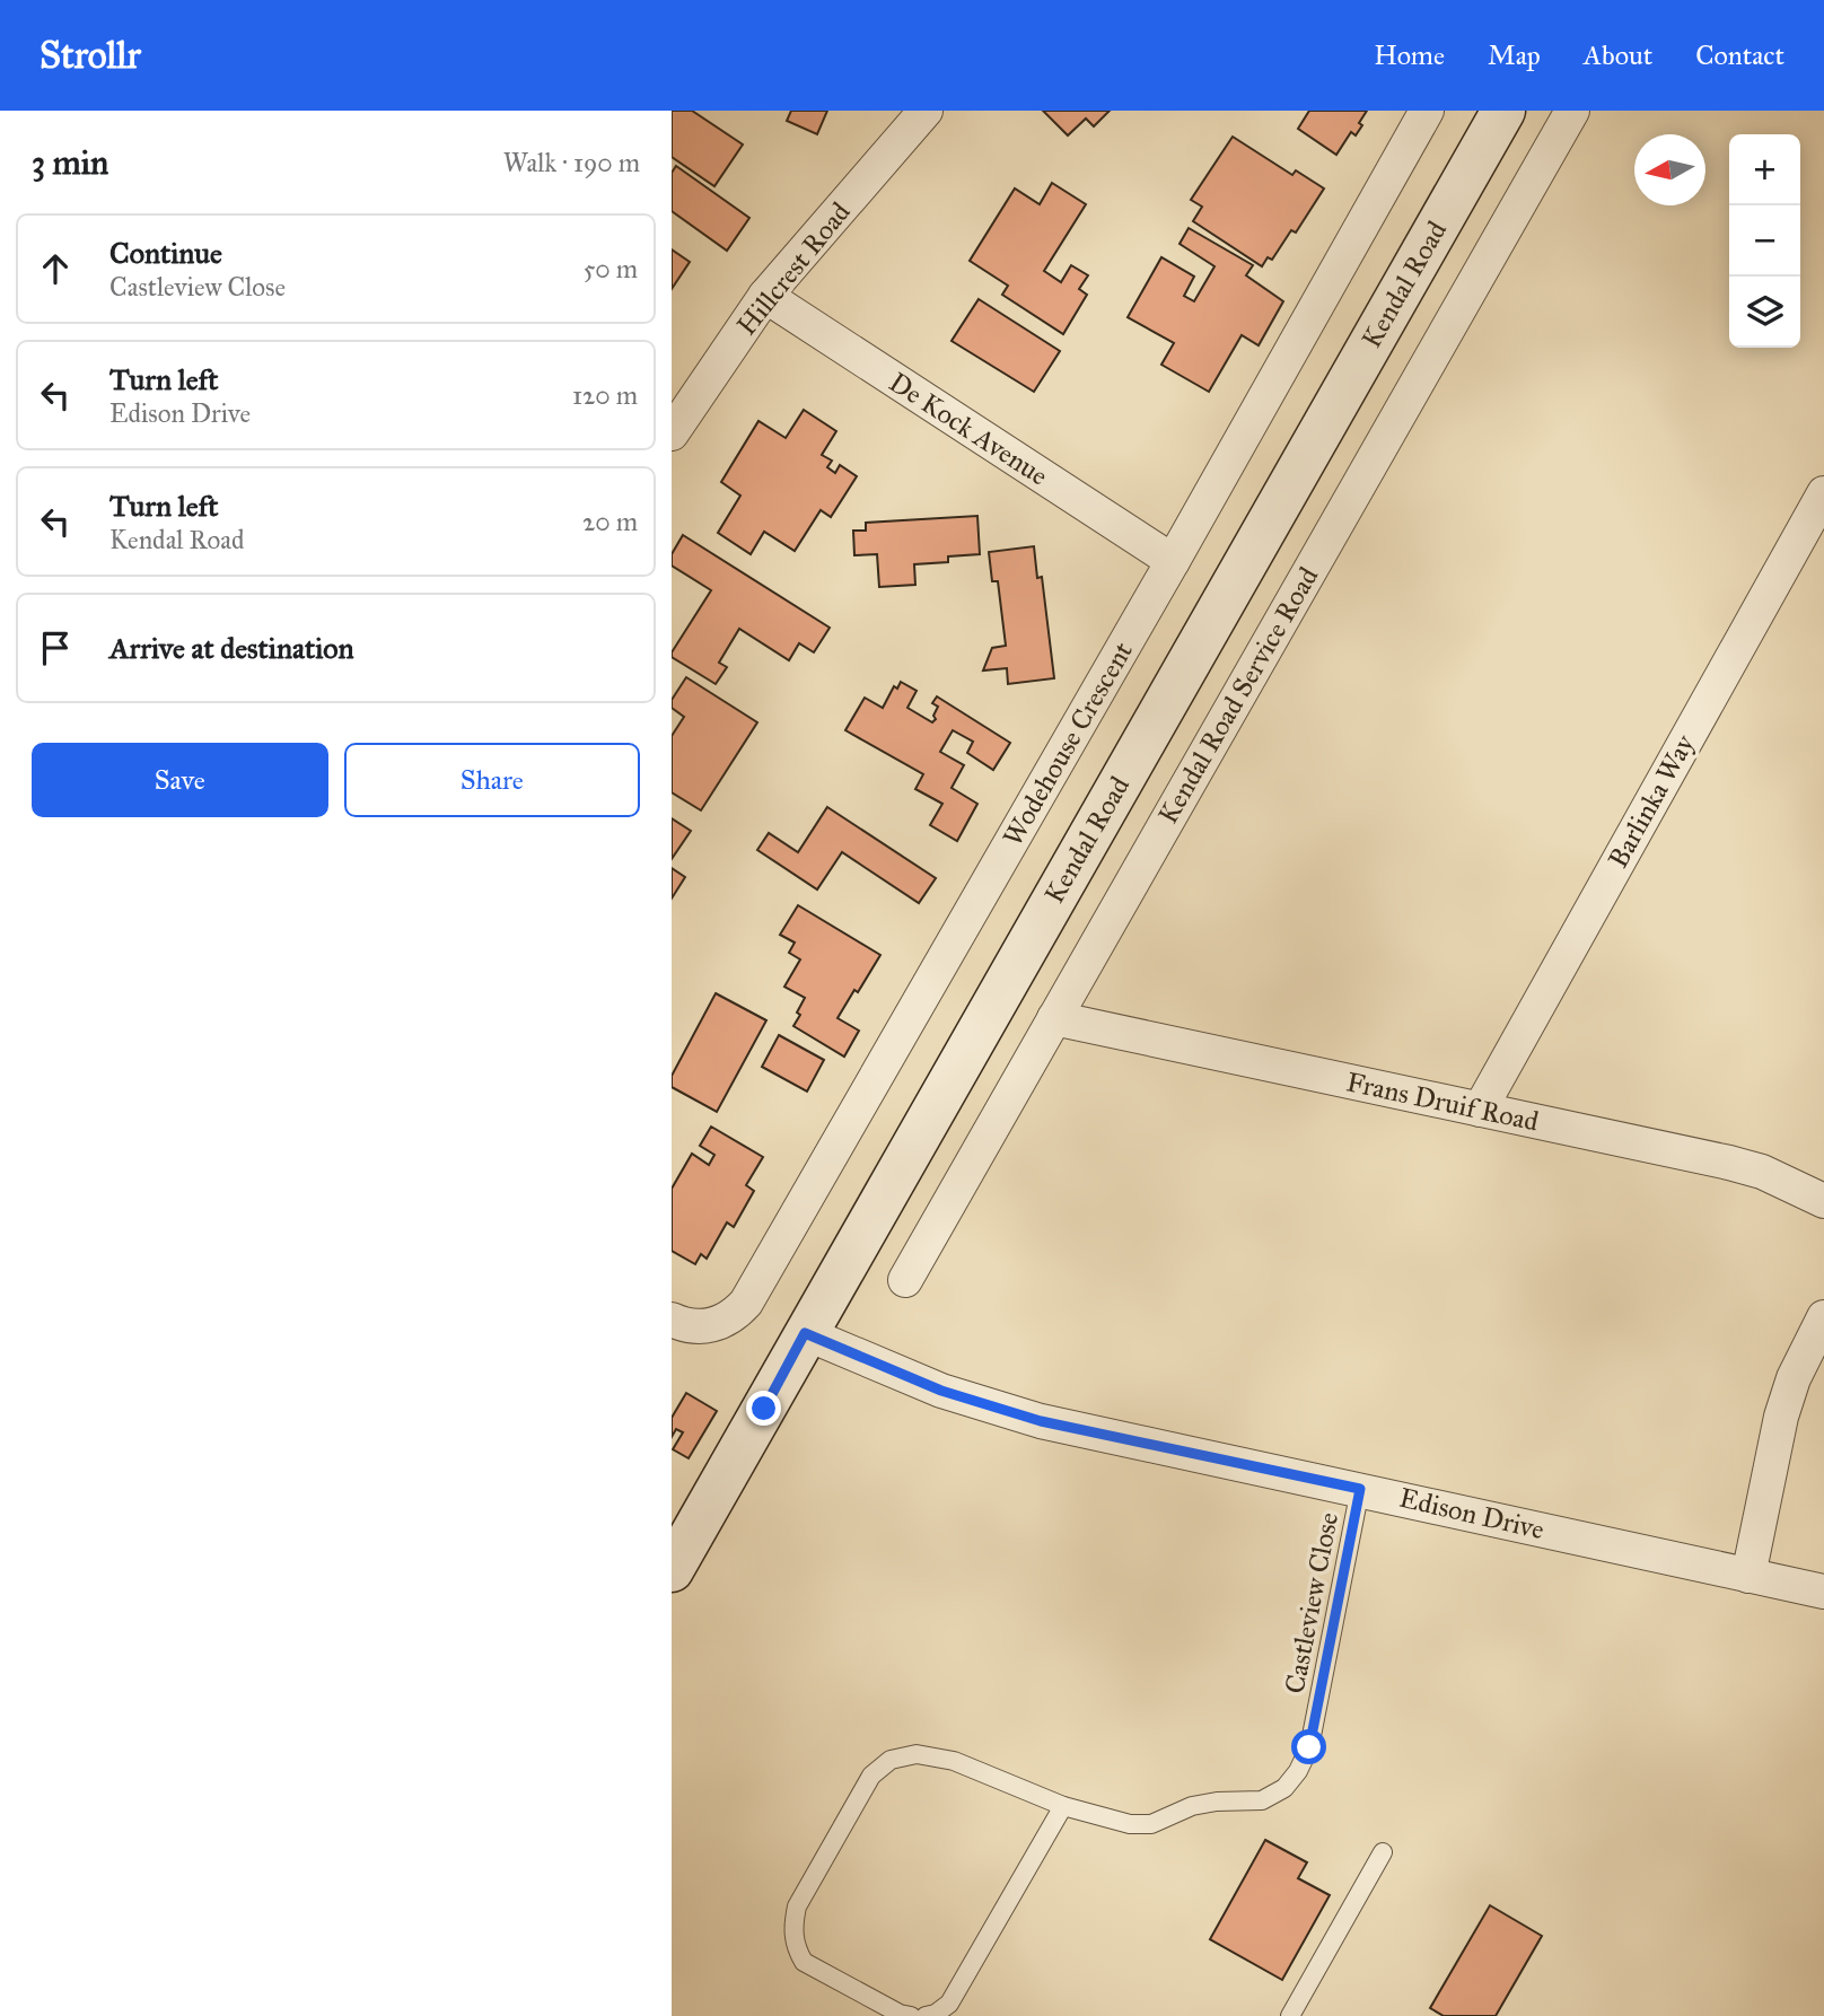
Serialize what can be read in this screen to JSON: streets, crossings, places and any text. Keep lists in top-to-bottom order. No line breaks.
{"streets":{"main road":["Kendal Road"],"street":["Hillcrest Road","De Kock Avenue","Kendal Road Service Road","Wodehouse Crescent","Barlinka Way","Frans Druif Road","Edison Drive"],"lane":["Castleview Close"]},"crossings":[["Hillcrest Road","De Kock Avenue"],["Kendal Road","Edison Drive"],["De Kock Avenue","Wodehouse Crescent"],["Kendal Road Service Road","Frans Druif Road"],["Barlinka Way","Frans Druif Road"],["Edison Drive","Castleview Close"]],"north":"left","page":{"header":"Strollr","nav":["Home","Map","About","Contact"],"heading":["3 min","Walk · 190 m"],"map_buttons":["+","−"],"list":[["Continue","Castleview Close","50 m"],["Turn left","Edison Drive","120 m"],["Turn left","Kendal Road","20 m"],"Arrive at destination"],"buttons":["Save","Share"]}}
